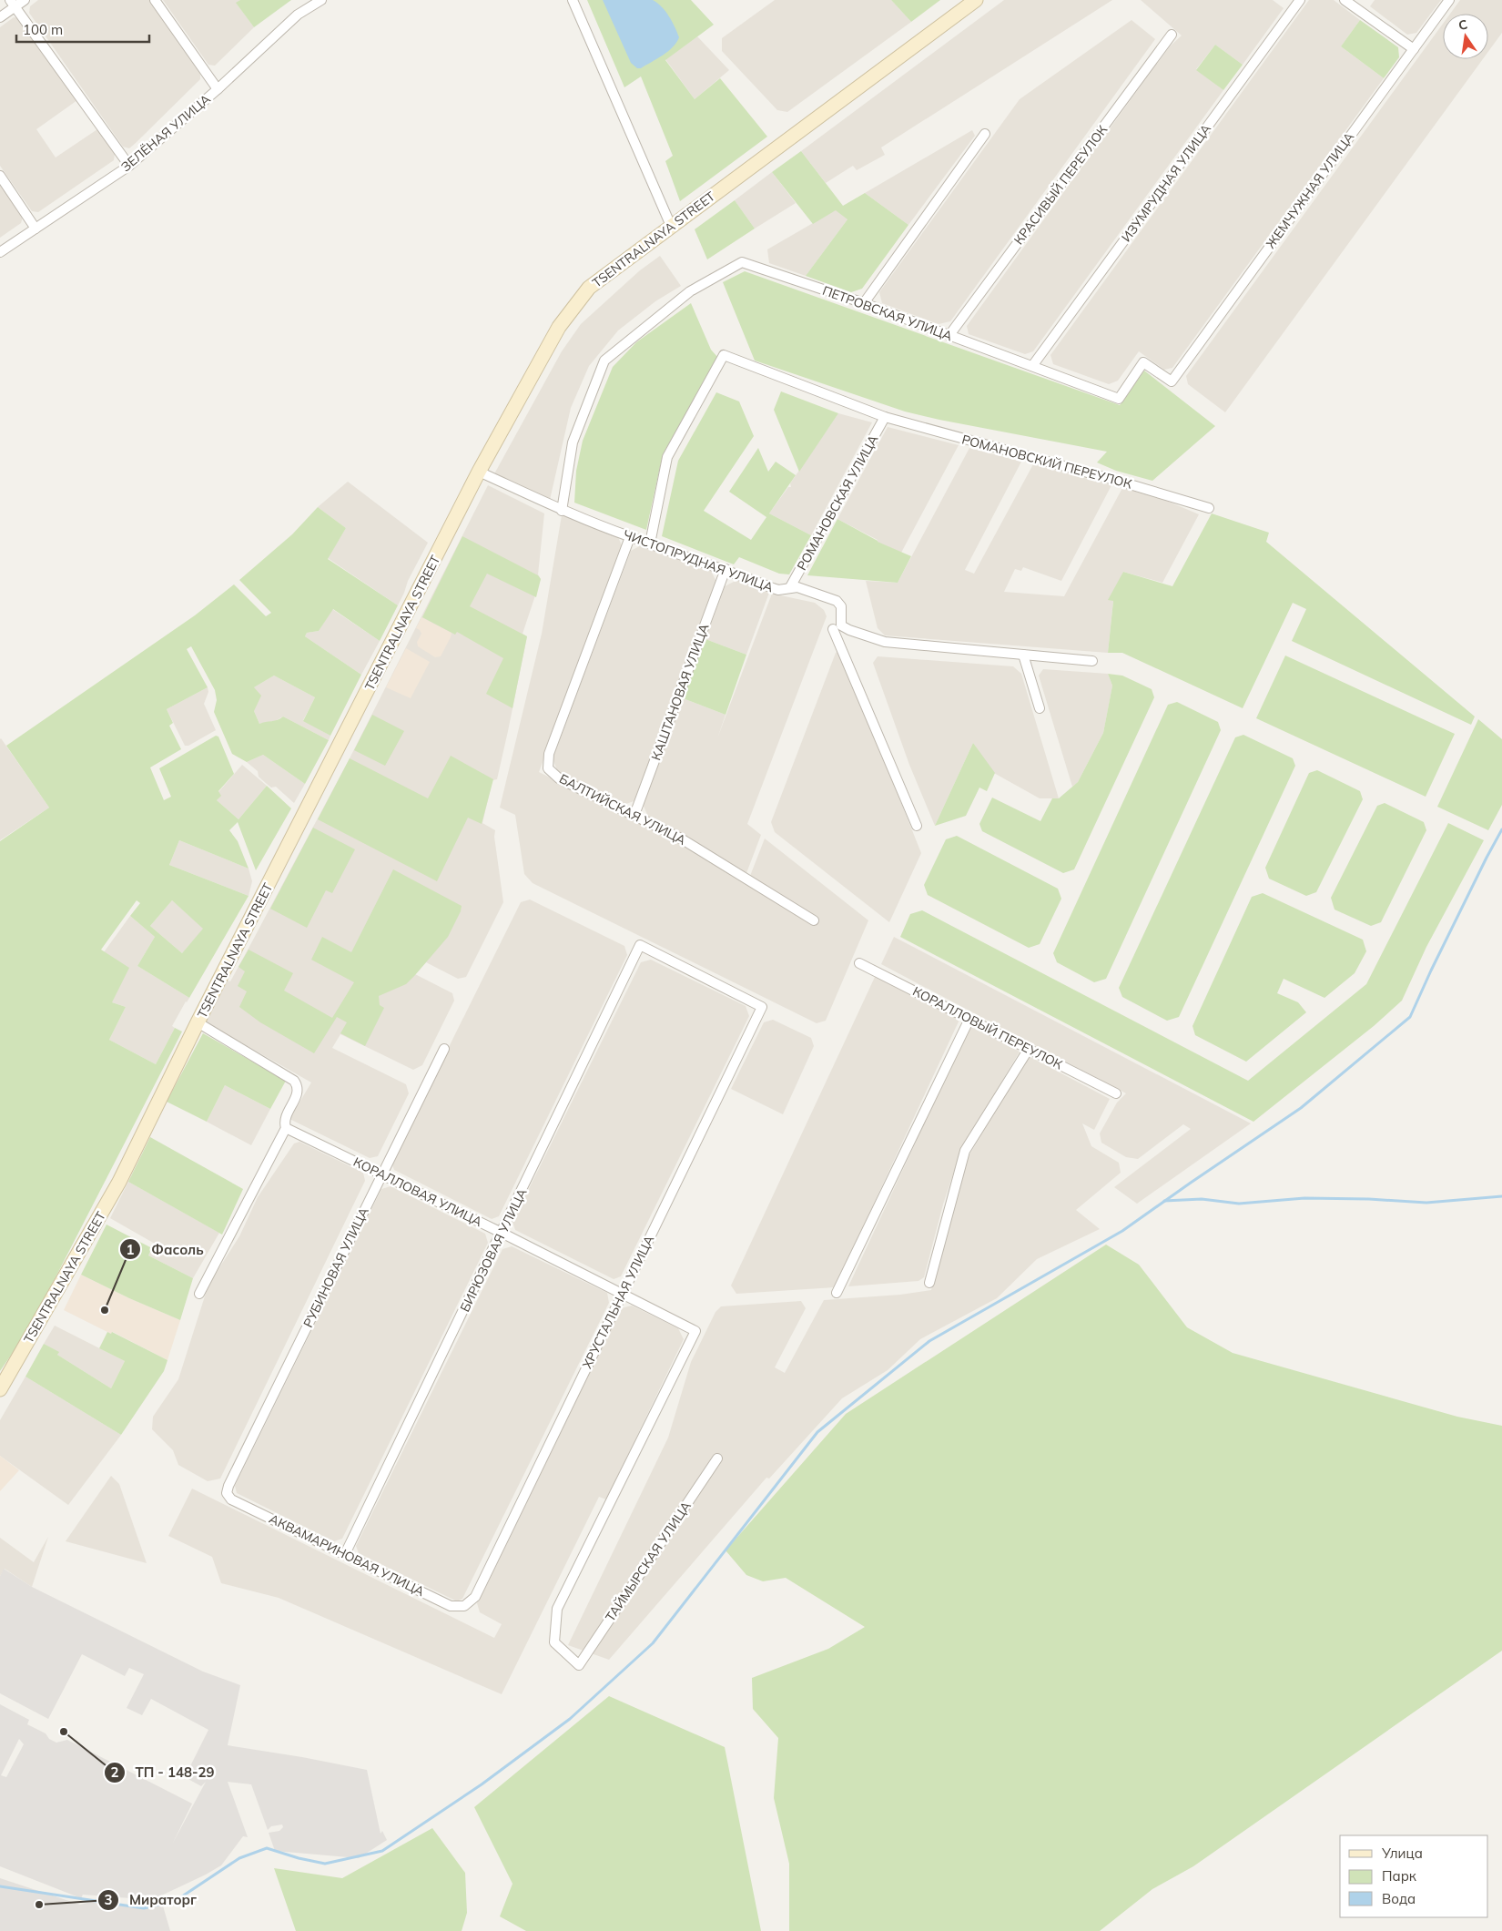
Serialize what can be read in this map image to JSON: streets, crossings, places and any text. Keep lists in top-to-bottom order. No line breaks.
{"streets":{"main road":["TSENTRALNAYA STREET"],"street":["ЗЕЛЁНАЯ УЛИЦА","ИЗУМРУДНАЯ УЛИЦА","КРАСИВЫЙ ПЕРЕУЛОК","ЖЕМЧУЖНАЯ УЛИЦА","ПЕТРОВСКАЯ УЛИЦА","РОМАНОВСКИЙ ПЕРЕУЛОК","РОМАНОВСКАЯ УЛИЦА","ЧИСТОПРУДНАЯ УЛИЦА","КАШТАНОВАЯ УЛИЦА","БАЛТИЙСКАЯ УЛИЦА","КОРАЛЛОВЫЙ ПЕРЕУЛОК","КОРАЛЛОВАЯ УЛИЦА","БИРЮЗОВАЯ УЛИЦА","РУБИНОВАЯ УЛИЦА","ХРУСТАЛЬНАЯ УЛИЦА","АКВАМАРИНОВАЯ УЛИЦА","ТАЙМЫРСКАЯ УЛИЦА"]},"crossings":[["ИЗУМРУДНАЯ УЛИЦА","ПЕТРОВСКАЯ УЛИЦА"],["КРАСИВЫЙ ПЕРЕУЛОК","ПЕТРОВСКАЯ УЛИЦА"],["ЖЕМЧУЖНАЯ УЛИЦА","ПЕТРОВСКАЯ УЛИЦА"],["TSENTRALNAYA STREET","ЧИСТОПРУДНАЯ УЛИЦА"],["ПЕТРОВСКАЯ УЛИЦА","ЧИСТОПРУДНАЯ УЛИЦА"],["РОМАНОВСКИЙ ПЕРЕУЛОК","РОМАНОВСКАЯ УЛИЦА"],["РОМАНОВСКАЯ УЛИЦА","ЧИСТОПРУДНАЯ УЛИЦА"],["ЧИСТОПРУДНАЯ УЛИЦА","КАШТАНОВАЯ УЛИЦА"],["ЧИСТОПРУДНАЯ УЛИЦА","БАЛТИЙСКАЯ УЛИЦА"],["КАШТАНОВАЯ УЛИЦА","БАЛТИЙСКАЯ УЛИЦА"],["КОРАЛЛОВАЯ УЛИЦА","БИРЮЗОВАЯ УЛИЦА"],["КОРАЛЛОВАЯ УЛИЦА","РУБИНОВАЯ УЛИЦА"],["КОРАЛЛОВАЯ УЛИЦА","ХРУСТАЛЬНАЯ УЛИЦА"],["КОРАЛЛОВАЯ УЛИЦА","ТАЙМЫРСКАЯ УЛИЦА"],["БИРЮЗОВАЯ УЛИЦА","ХРУСТАЛЬНАЯ УЛИЦА"],["БИРЮЗОВАЯ УЛИЦА","АКВАМАРИНОВАЯ УЛИЦА"],["РУБИНОВАЯ УЛИЦА","АКВАМАРИНОВАЯ УЛИЦА"],["ХРУСТАЛЬНАЯ УЛИЦА","АКВАМАРИНОВАЯ УЛИЦА"]],"places":["Фасоль","ТП - 148-29","Мираторг"],"legend":["Улица","Парк","Вода"],"scale_bar":"100 m","north":"top"}
